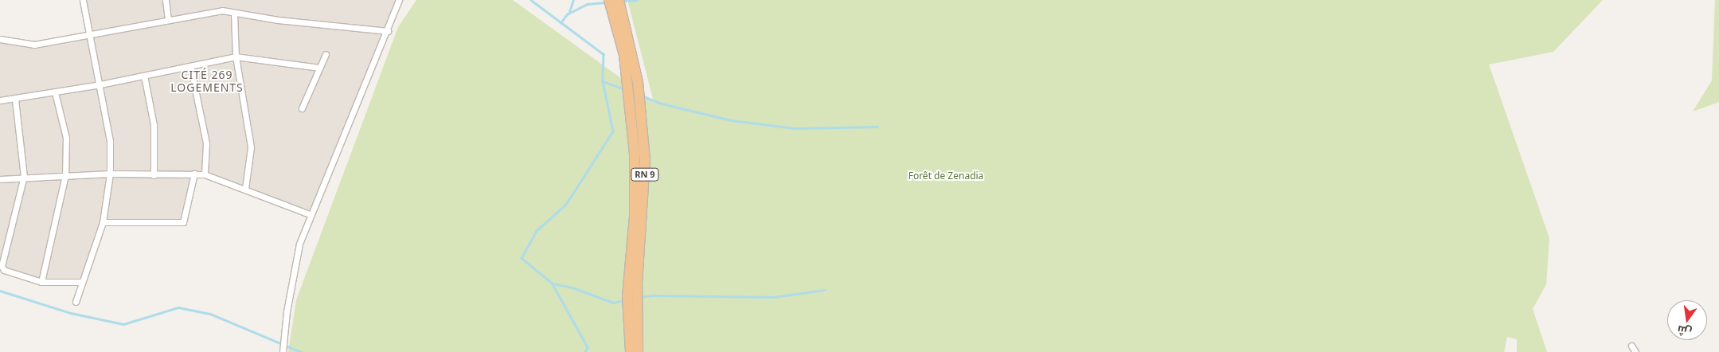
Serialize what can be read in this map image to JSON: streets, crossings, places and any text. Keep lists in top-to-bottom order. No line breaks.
{"streets":{"highway":["RN 9"]},"districts":["CITÉ 269 LOGEMENTS"],"parks":["Forêt de Zenadia"],"north":"bottom"}
